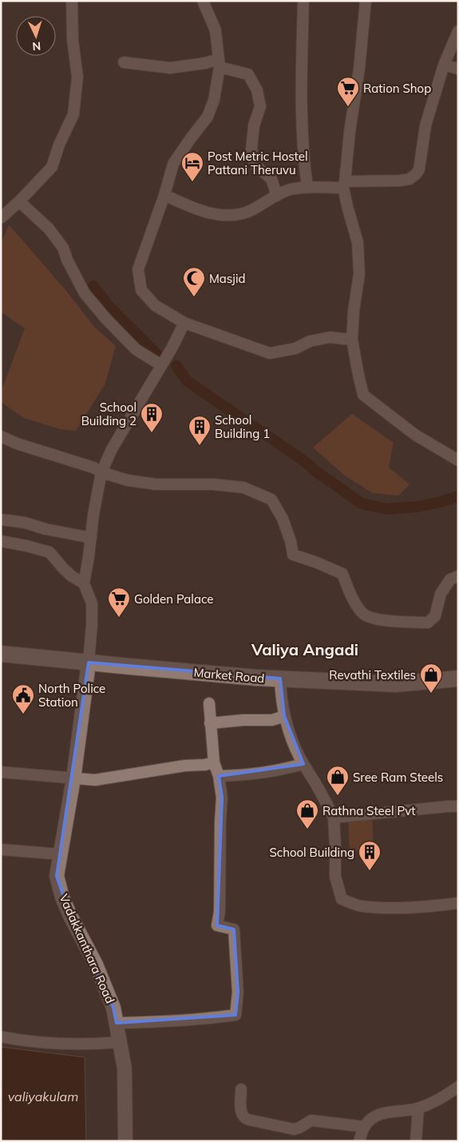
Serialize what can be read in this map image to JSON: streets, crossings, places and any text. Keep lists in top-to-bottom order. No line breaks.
{"streets":{"main road":["Market Road"],"street":["Vadakkanthara Road"]},"crossings":[["Market Road","Vadakkanthara Road"]],"districts":["Valiya Angadi"],"water":["valiyakulam"],"places":{"supermarket":["Ration Shop","Golden Palace"],"hotel":["Post Metric Hostel Pattani Theruvu"],"mosque":["Masjid"],"building":["School Building 2","School Building 1","School Building"],"shop":["Revathi Textiles","Sree Ram Steels","Rathna Steel Pvt"],"public building":["North Police Station"]},"north":"bottom"}
